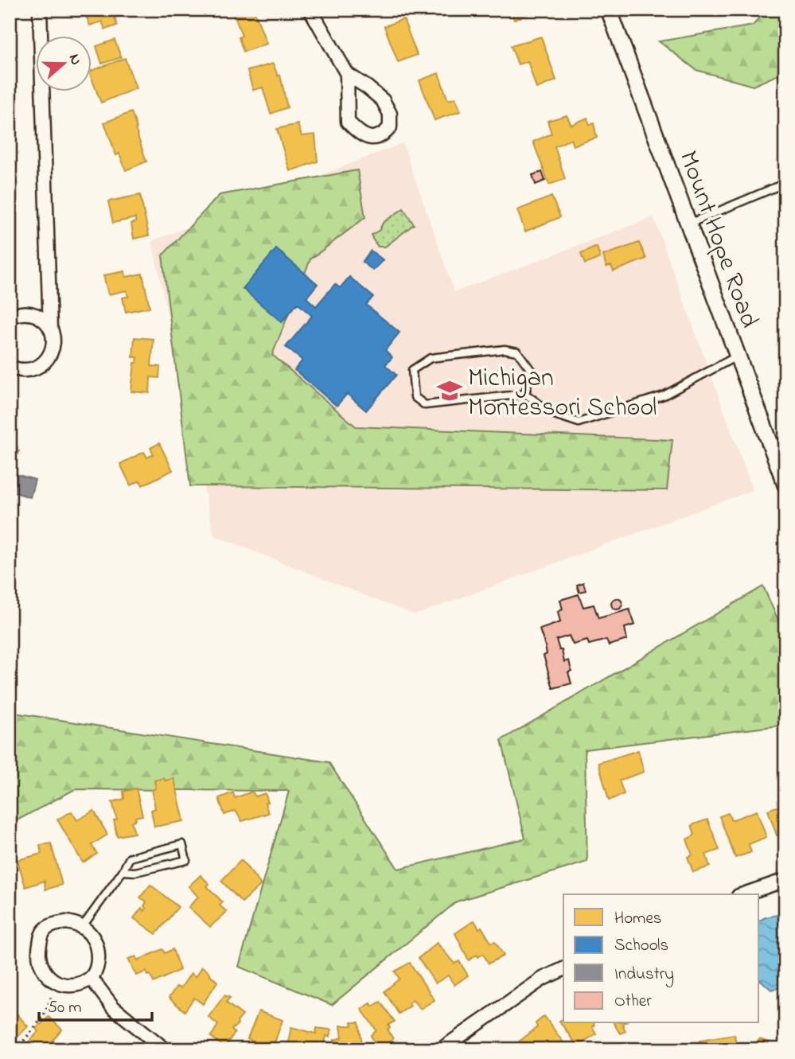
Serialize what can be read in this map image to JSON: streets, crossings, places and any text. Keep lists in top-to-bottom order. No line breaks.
{"streets":{"street":["Mount Hope Road"]},"places":{"school or university":["Michigan Montessori School"]},"legend":["Homes","Schools","Industry","Other"],"scale_bar":"50 m","north":"right"}
